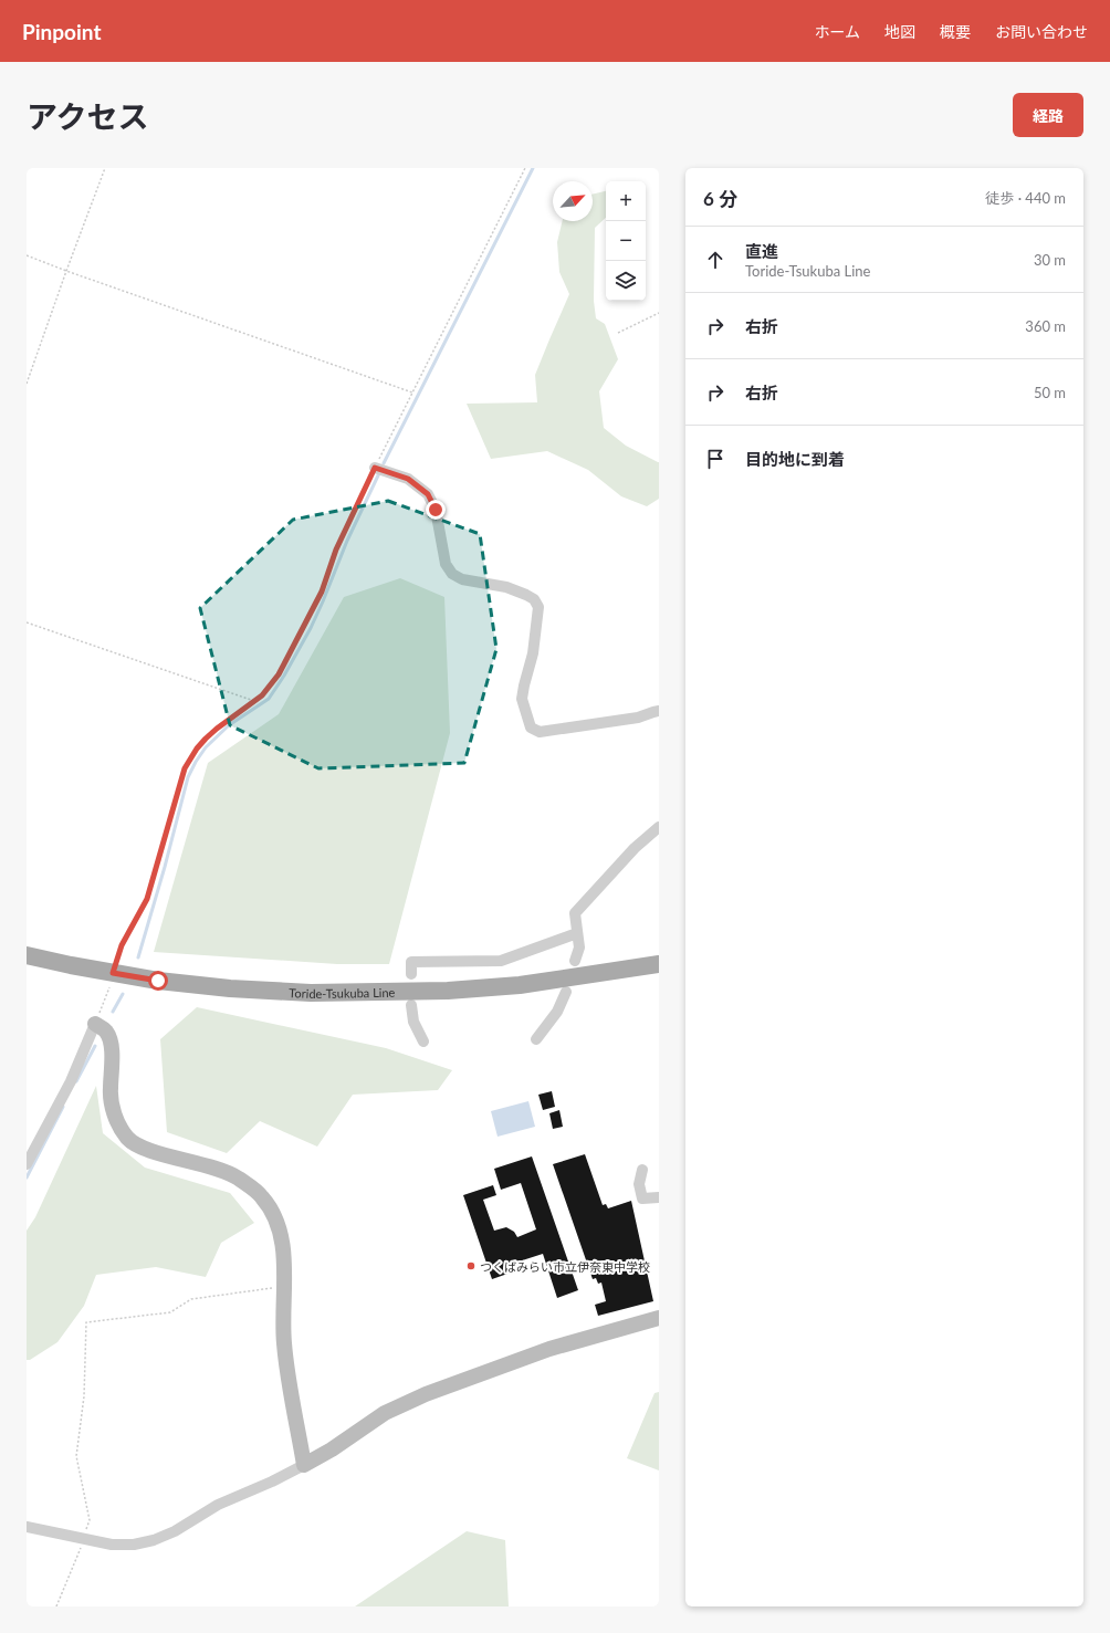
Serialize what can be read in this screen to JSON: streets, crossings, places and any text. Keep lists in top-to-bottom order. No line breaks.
{"streets":{"main road":["Toride-Tsukuba Line"]},"places":["つくばみらい市立伊奈東中学校"],"north":"top right","page":{"header":"Pinpoint","nav":["ホーム","地図","概要","お問い合わせ"],"title":"アクセス","buttons":"経路","heading":["6 分","徒歩 · 440 m"],"map_buttons":["+","−"],"list":[["直進","Toride-Tsukuba Line","30 m"],["右折","360 m"],["右折","50 m"],"目的地に到着"]}}
